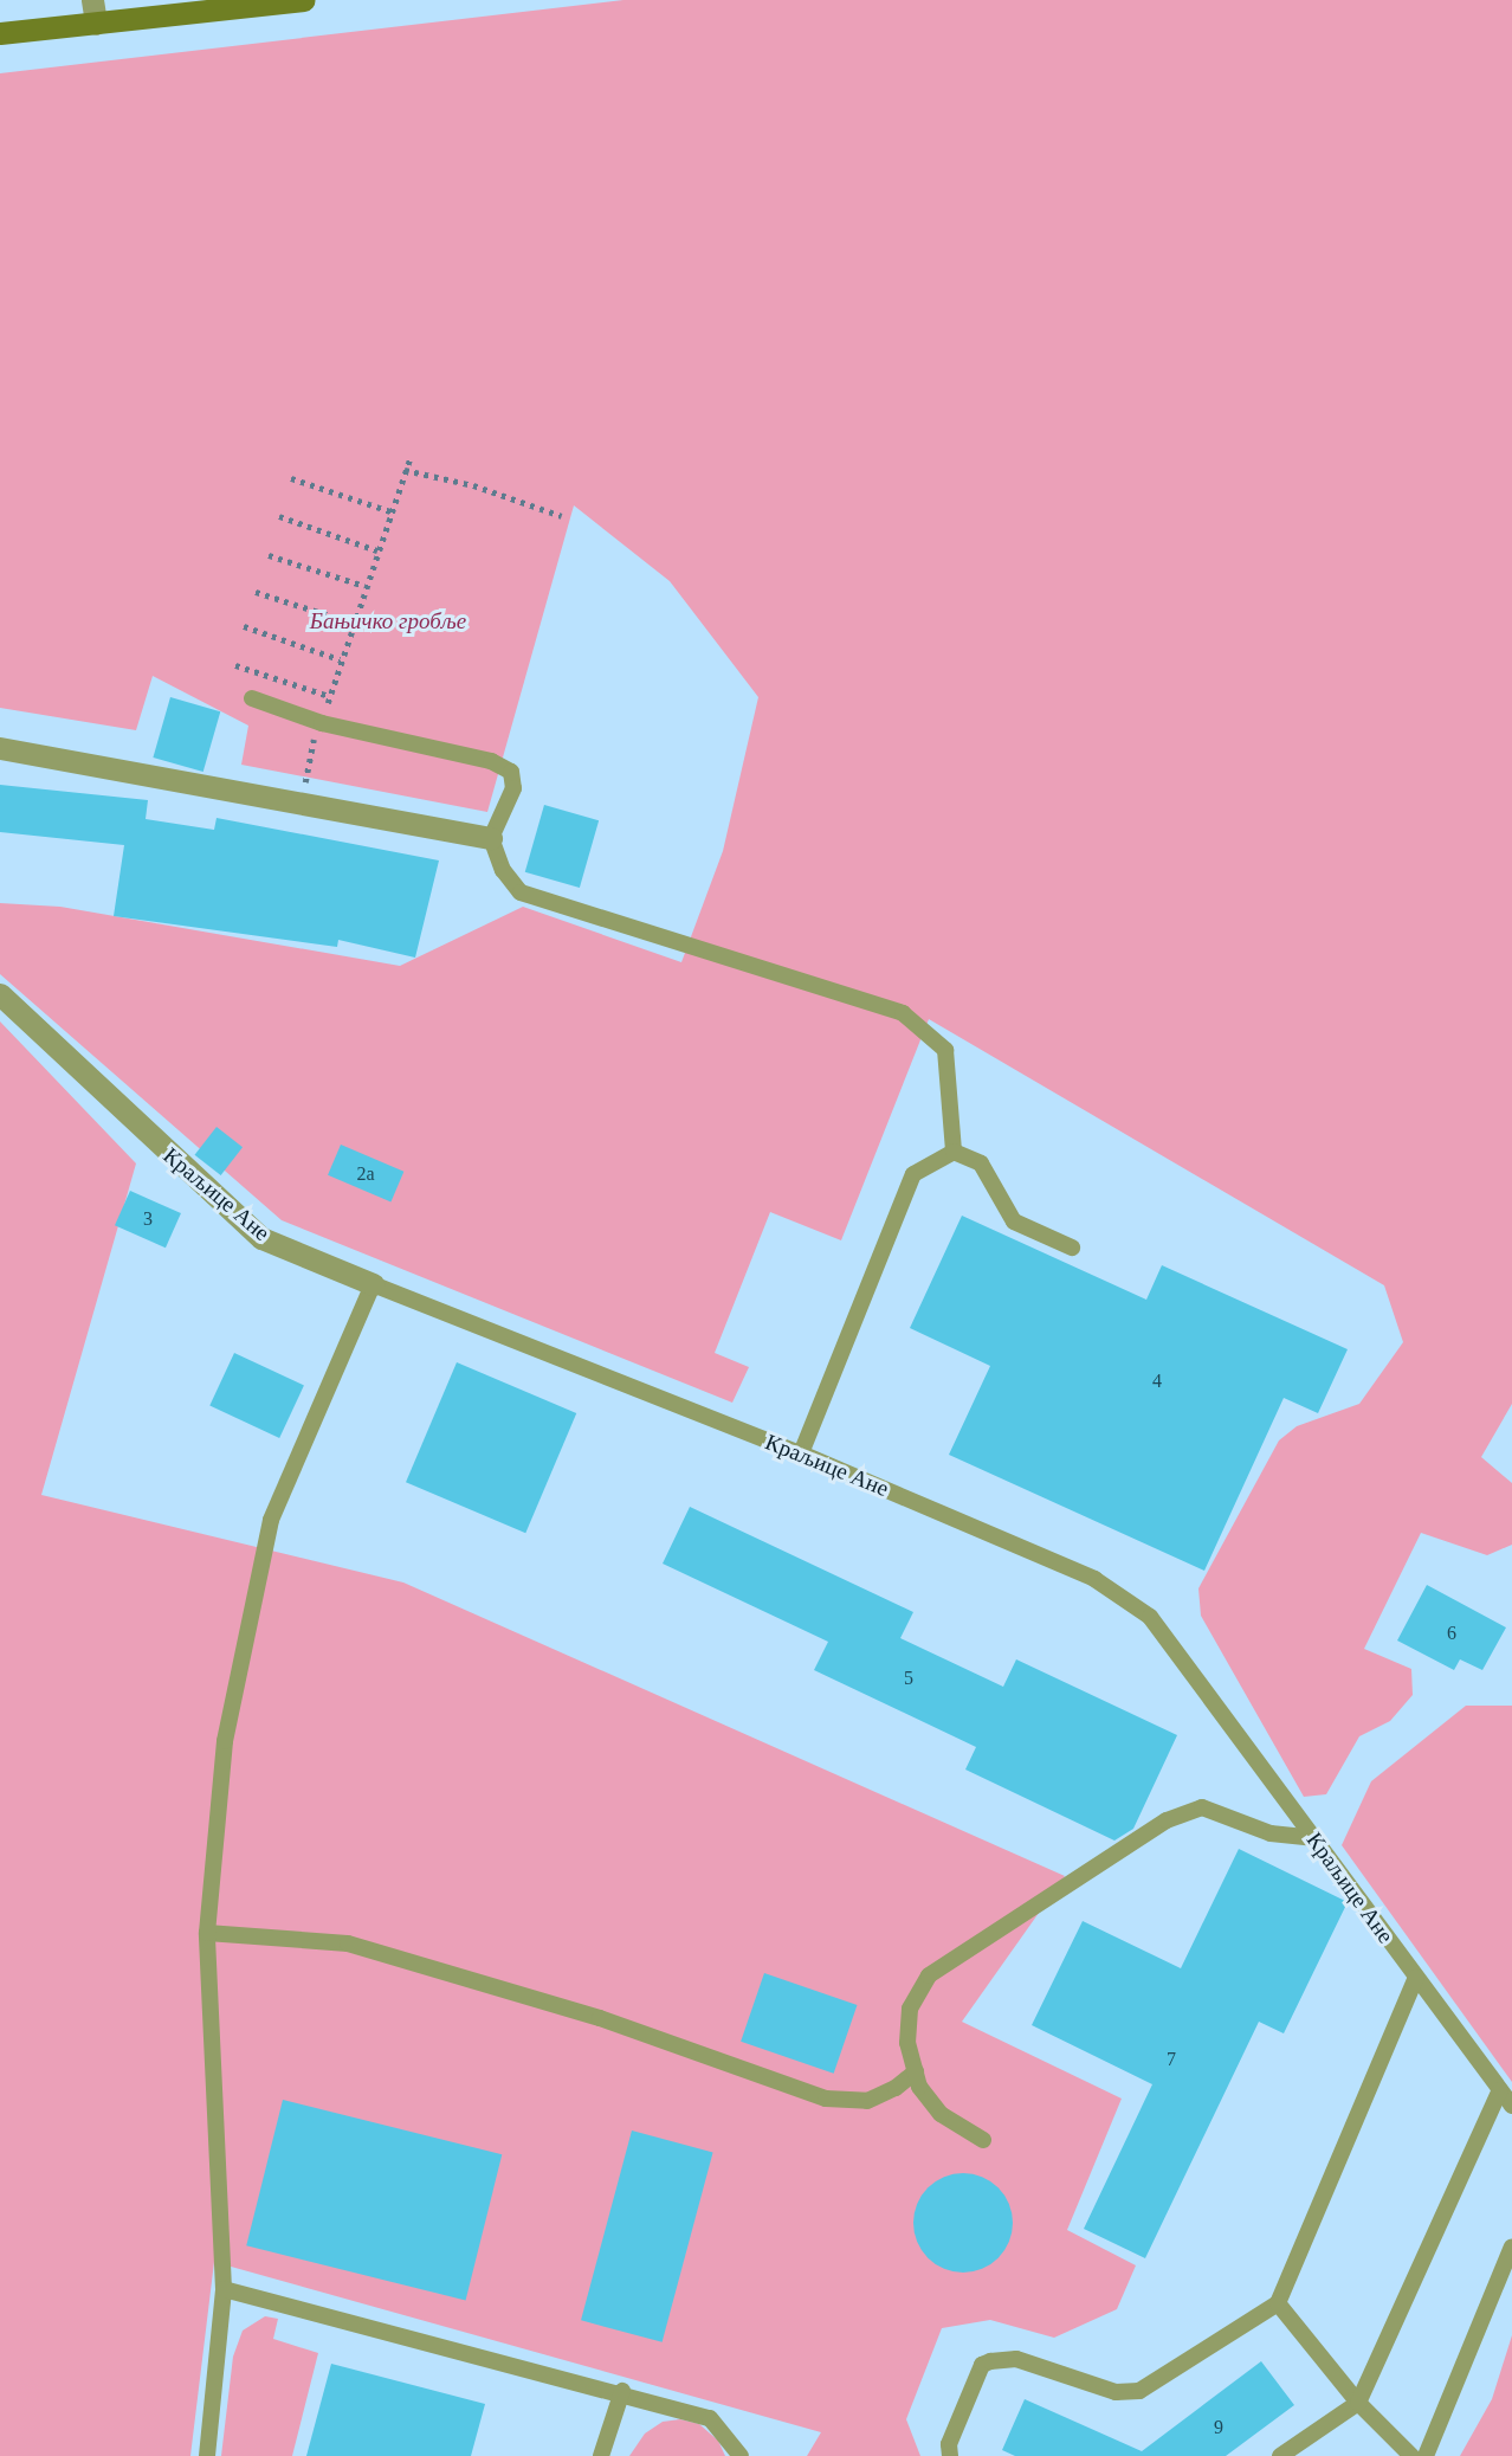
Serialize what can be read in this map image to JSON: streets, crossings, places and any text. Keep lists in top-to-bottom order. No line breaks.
{"streets":{"street":["Краљице Ане"]},"parks":["Бањичко гробље"],"house_numbers":["2a","3","4","6","5","7","9"]}
